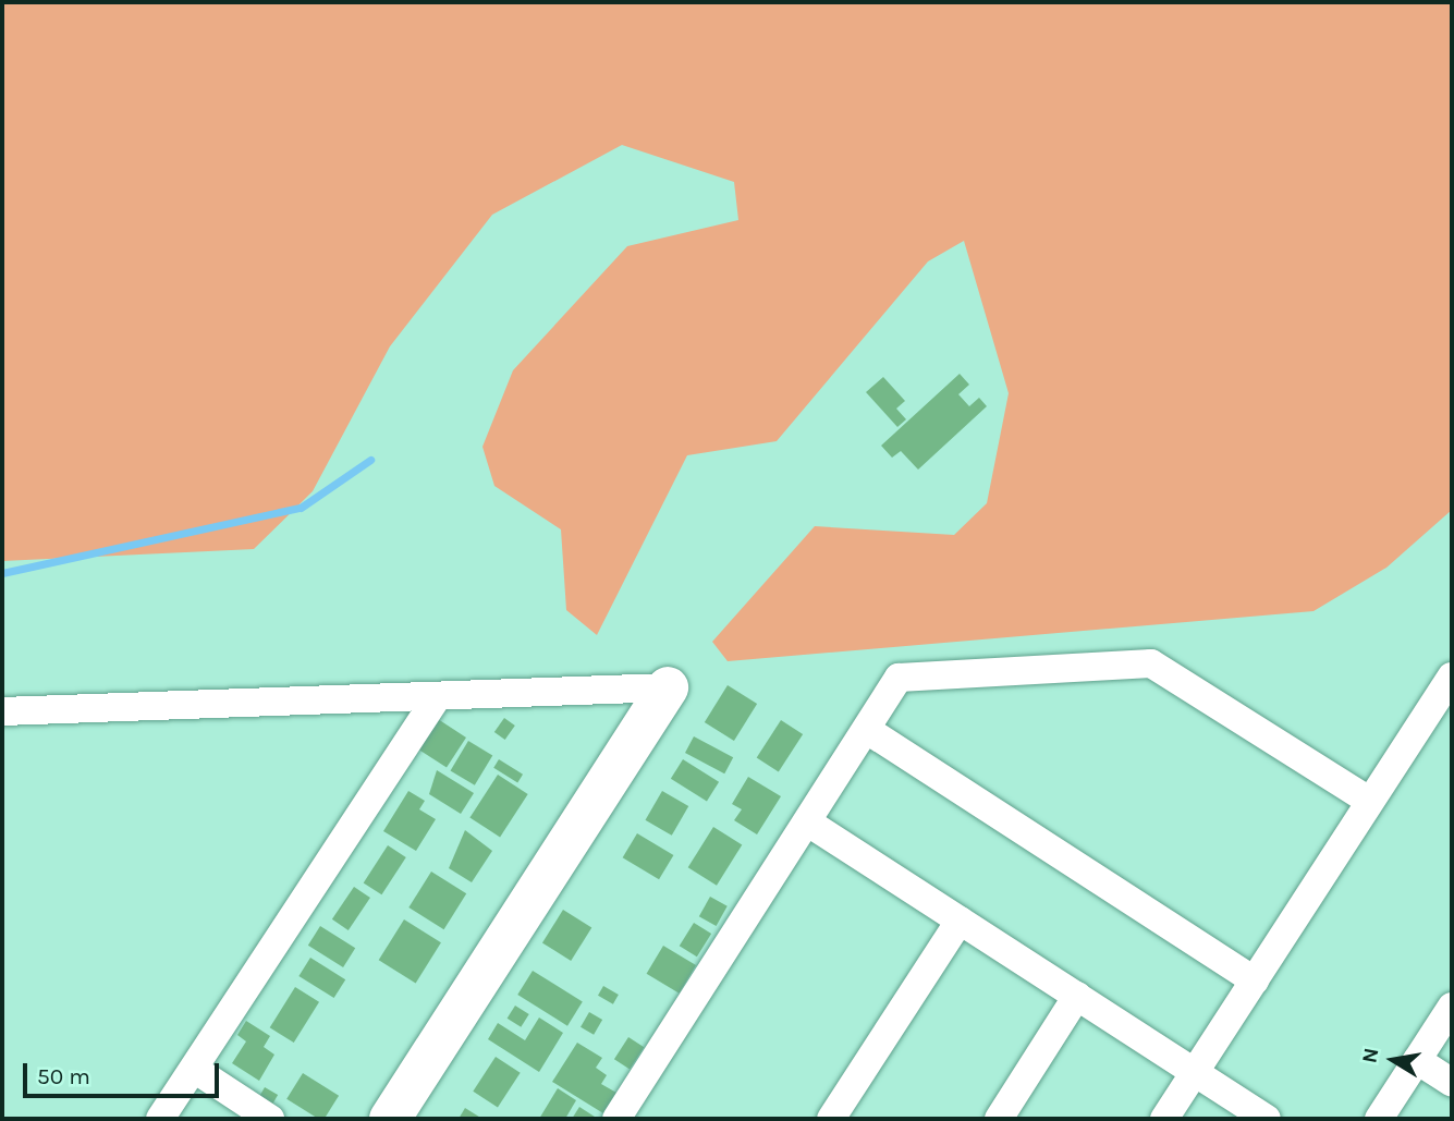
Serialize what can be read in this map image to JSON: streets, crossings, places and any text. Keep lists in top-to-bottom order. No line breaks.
{"scale_bar":"50 m","north":"left"}
